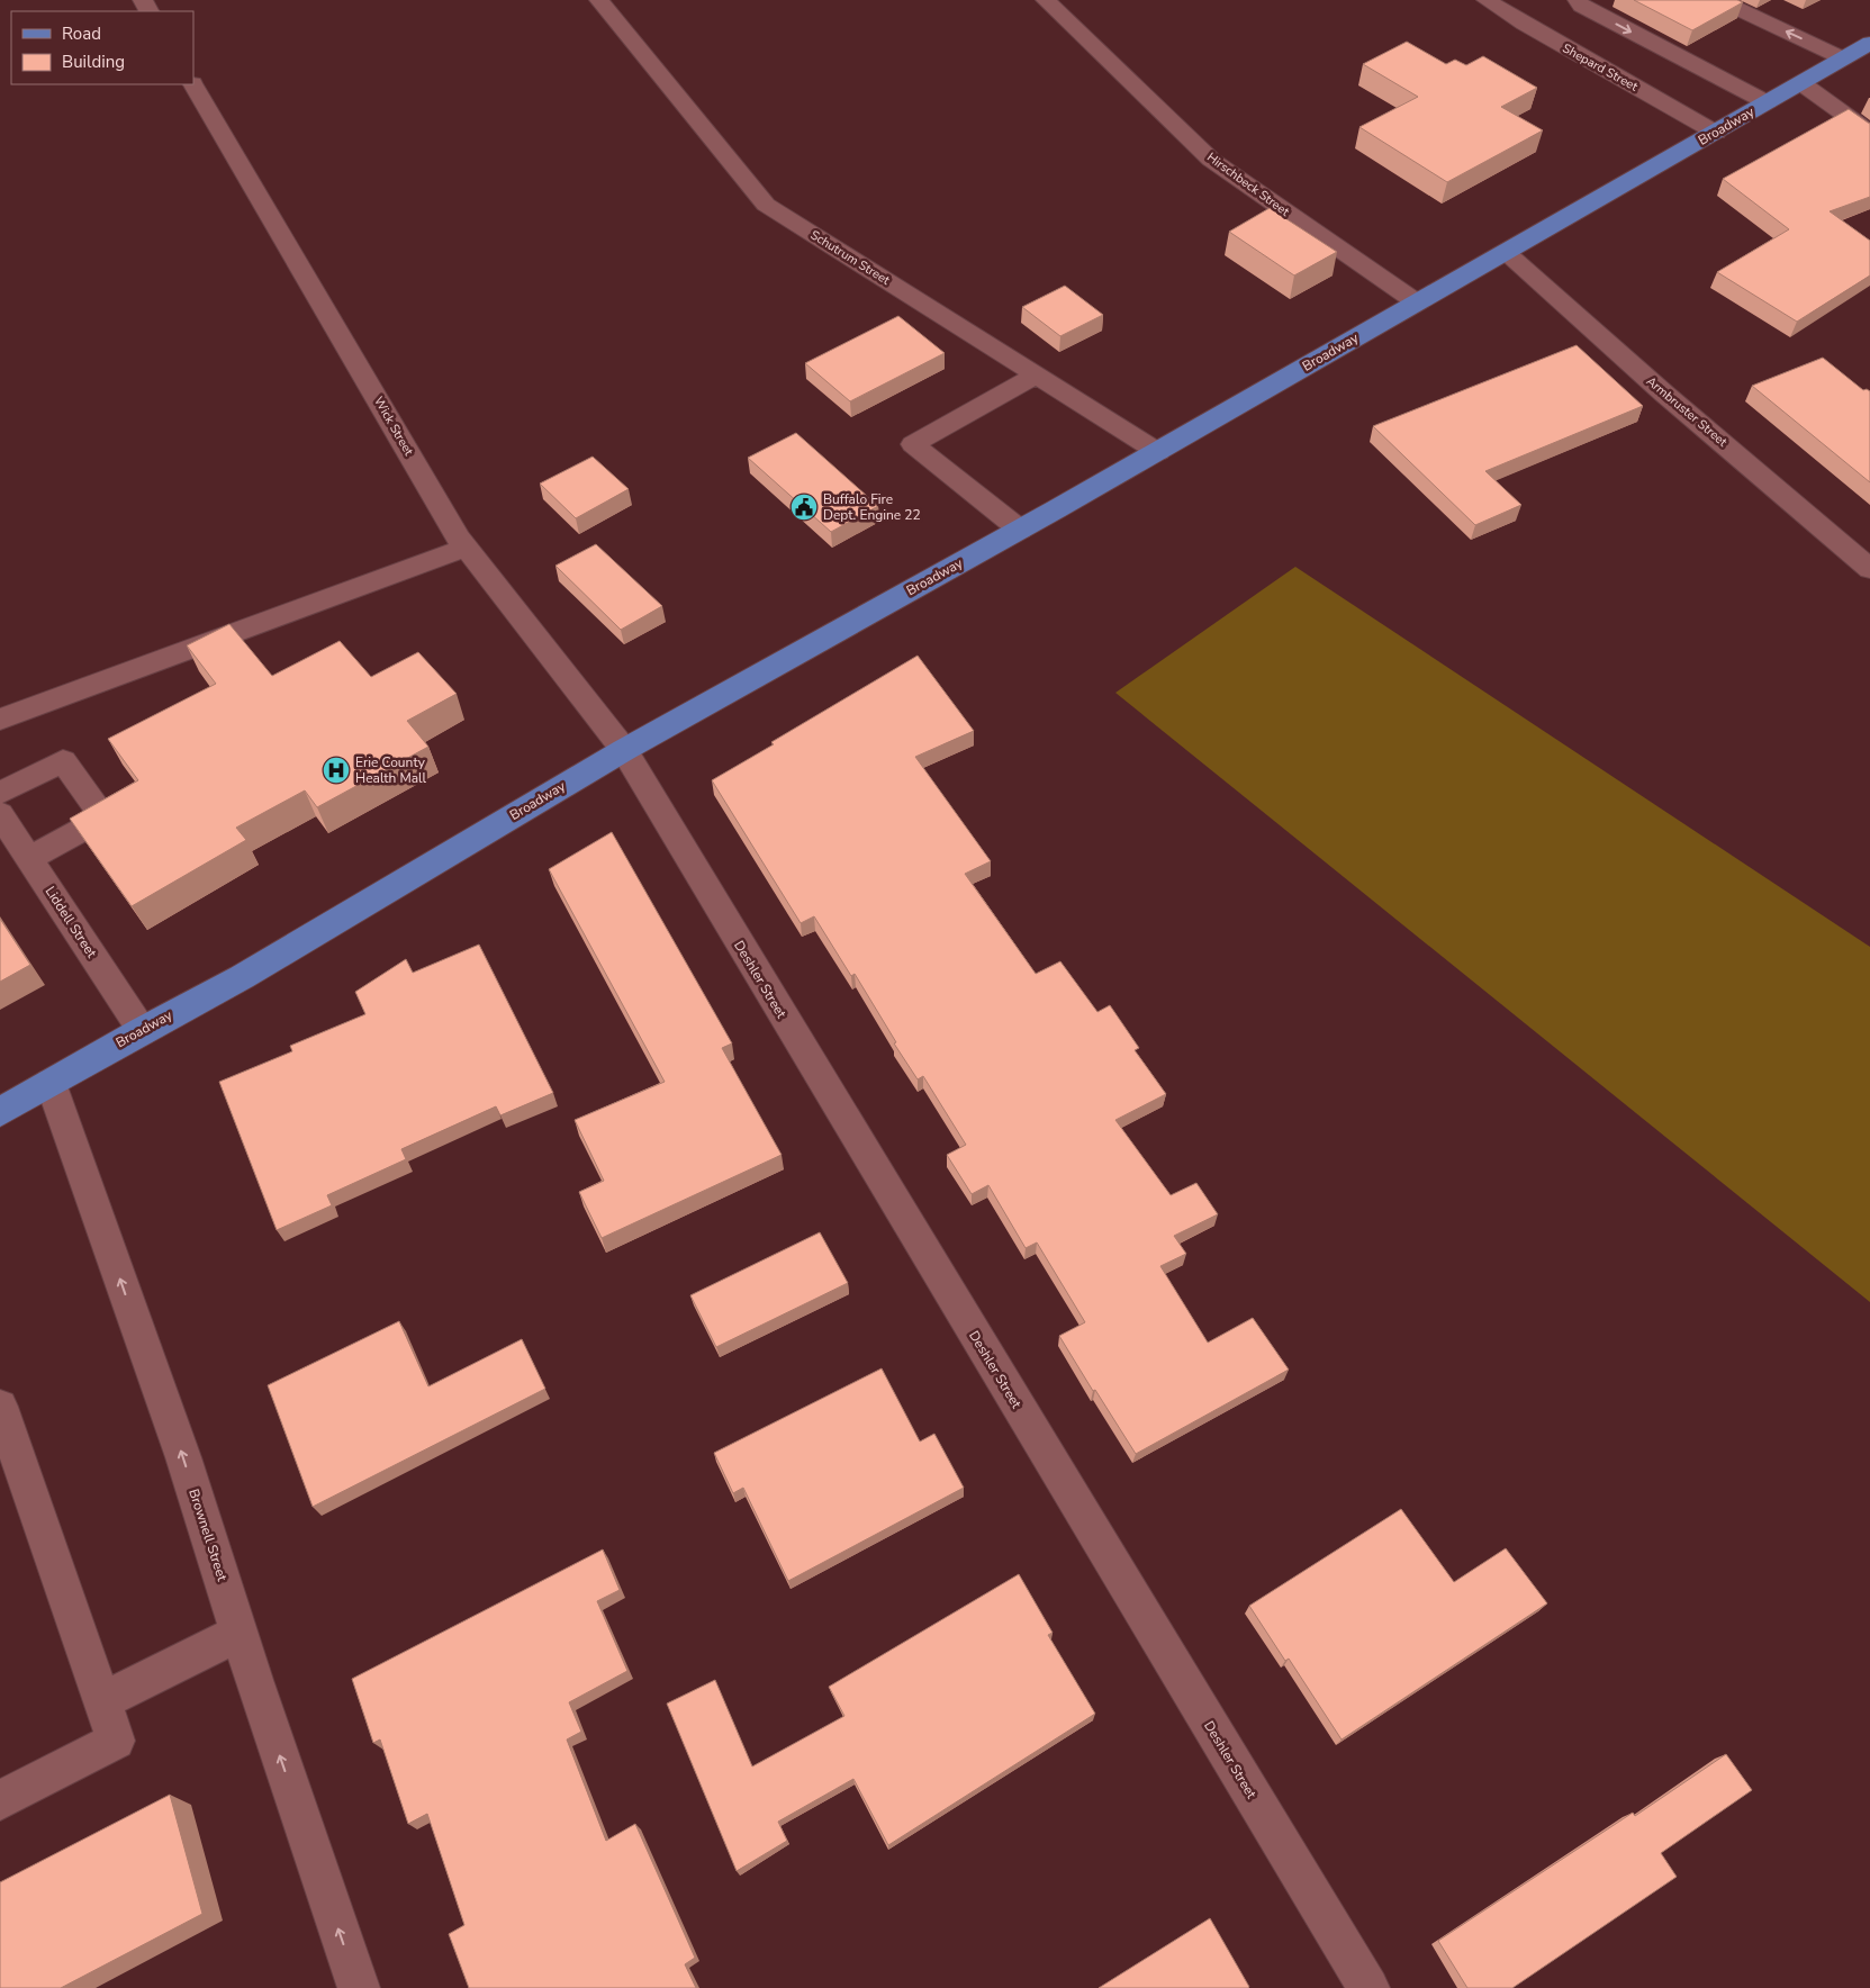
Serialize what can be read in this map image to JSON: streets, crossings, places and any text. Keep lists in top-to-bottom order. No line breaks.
{"streets":{"main road":["Broadway"],"street":["Shepard Street","Hirschbeck Street","Schutrum Street","Armbruster Street","Wick Street","Liddell Street","Deshler Street","Brownell Street"]},"crossings":[["Shepard Street","Broadway"],["Broadway","Hirschbeck Street"],["Broadway","Schutrum Street"],["Broadway","Armbruster Street"],["Broadway","Wick Street"],["Broadway","Liddell Street"],["Broadway","Deshler Street"],["Broadway","Brownell Street"],["Wick Street","Deshler Street"]],"places":{"public building":["Buffalo Fire Dept. Engine 22"],"hospital":["Erie County Health Mall"]},"legend":["Road","Building"]}
